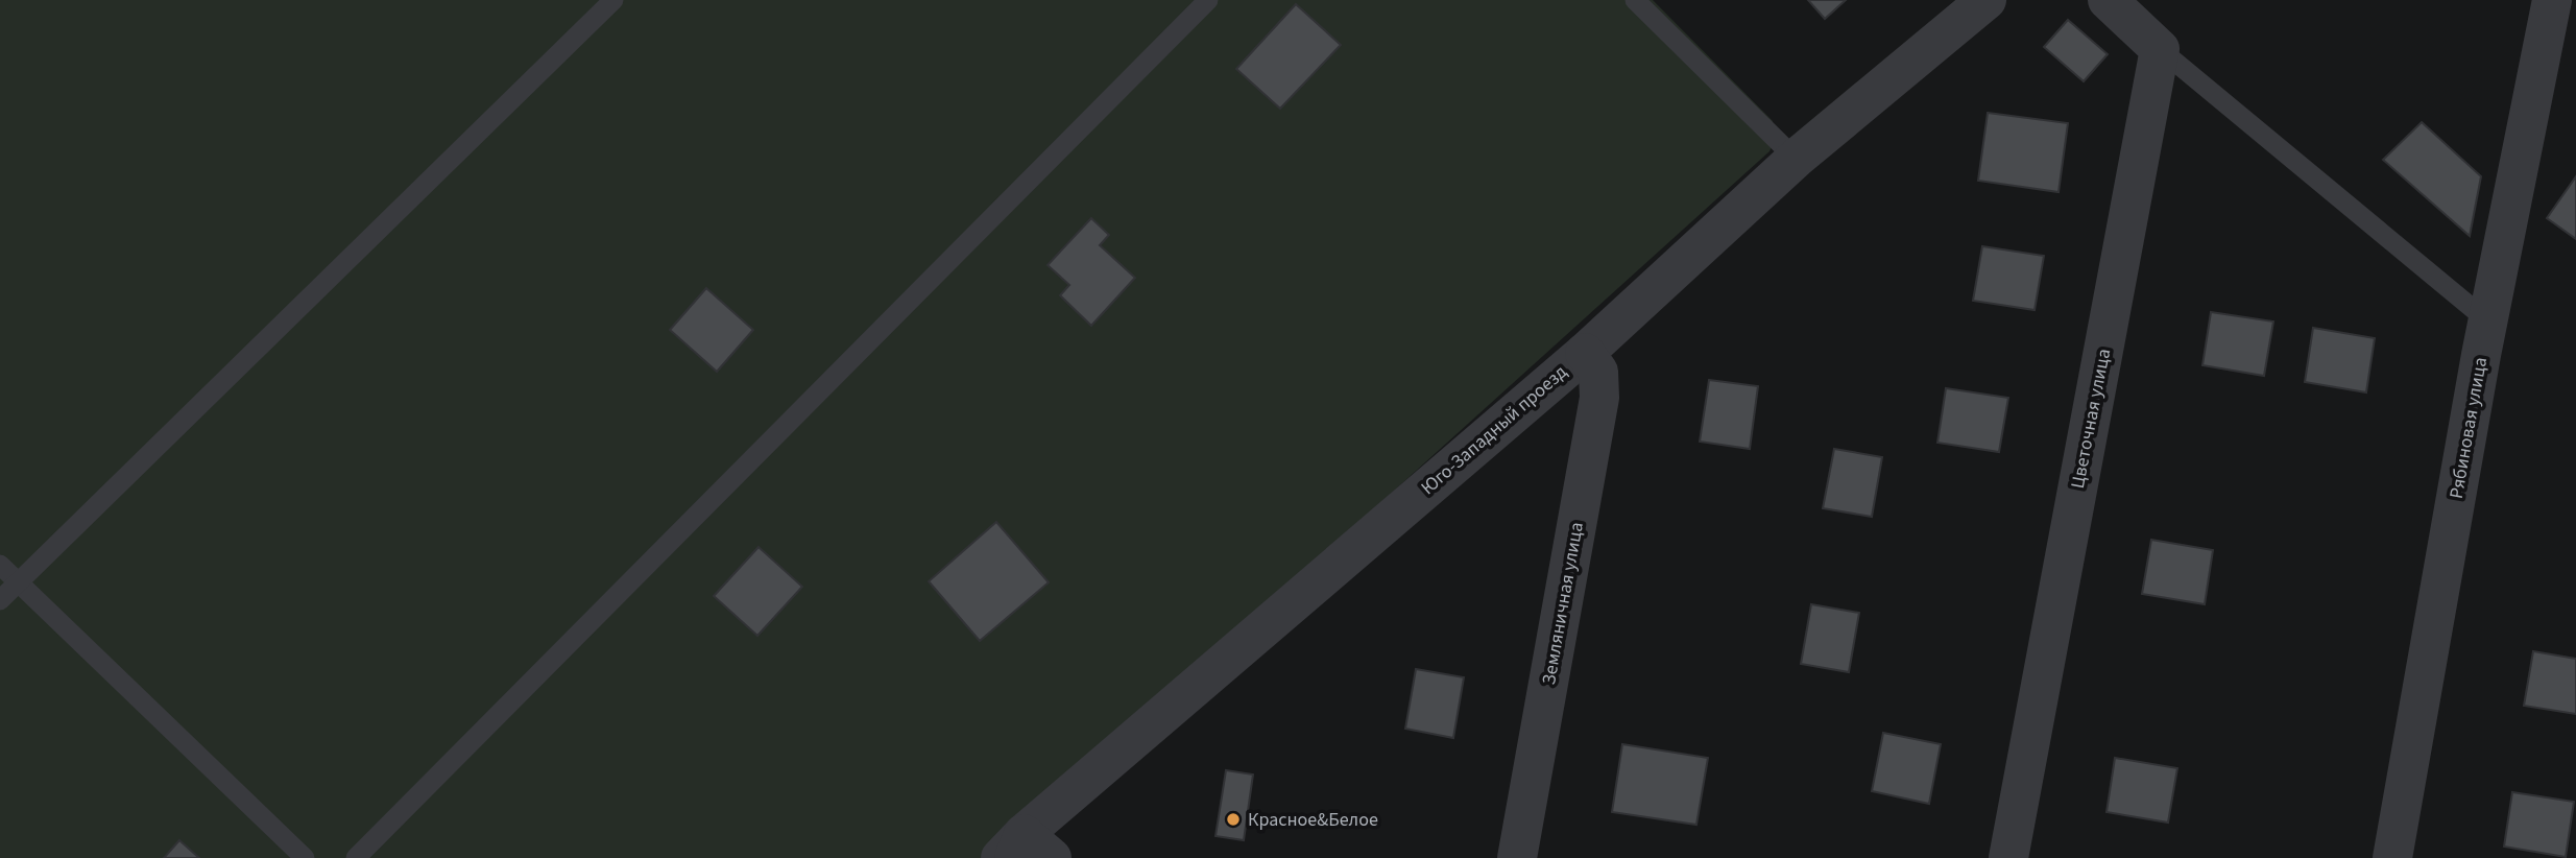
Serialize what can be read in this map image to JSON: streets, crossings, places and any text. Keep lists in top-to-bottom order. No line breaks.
{"streets":{"street":["Цветочная улица","Рябиновая улица","Юго-Западный проезд","Земляничная улица"]},"crossings":[["Юго-Западный проезд","Земляничная улица"]],"places":["Красное&Белое"]}
